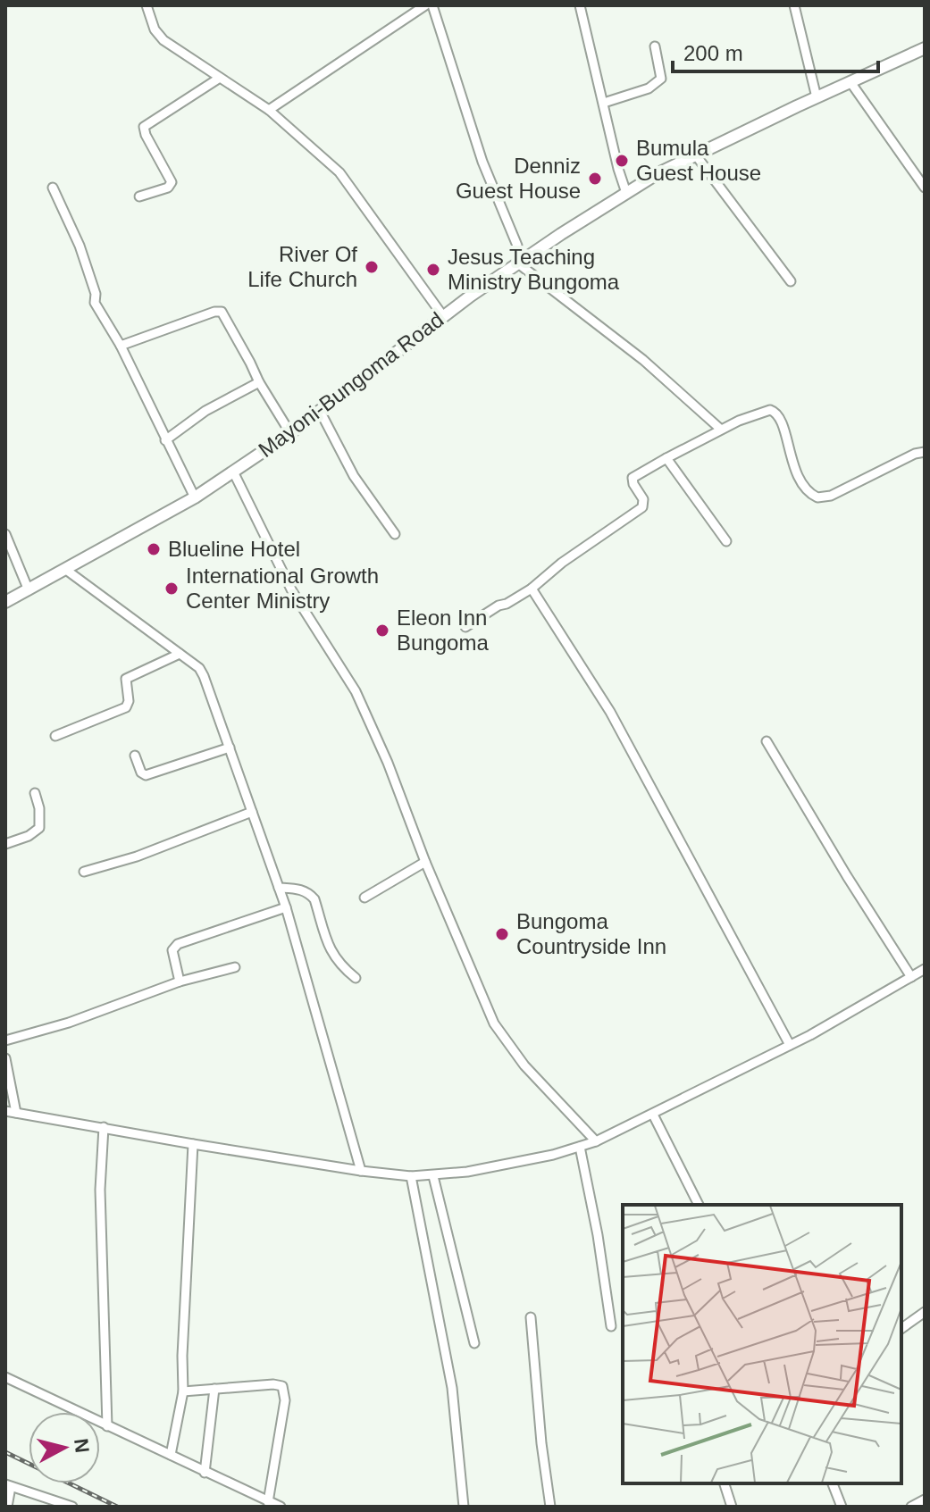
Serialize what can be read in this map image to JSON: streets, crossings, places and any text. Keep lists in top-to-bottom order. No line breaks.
{"streets":{"main road":["Mayoni-Bungoma Road"]},"places":["Bumula Guest House","Denniz Guest House","River Of Life Church","Jesus Teaching Ministry Bungoma","Blueline Hotel","International Growth Center Ministry","Eleon Inn Bungoma","Bungoma Countryside Inn"],"scale_bar":"200 m","north":"right"}
